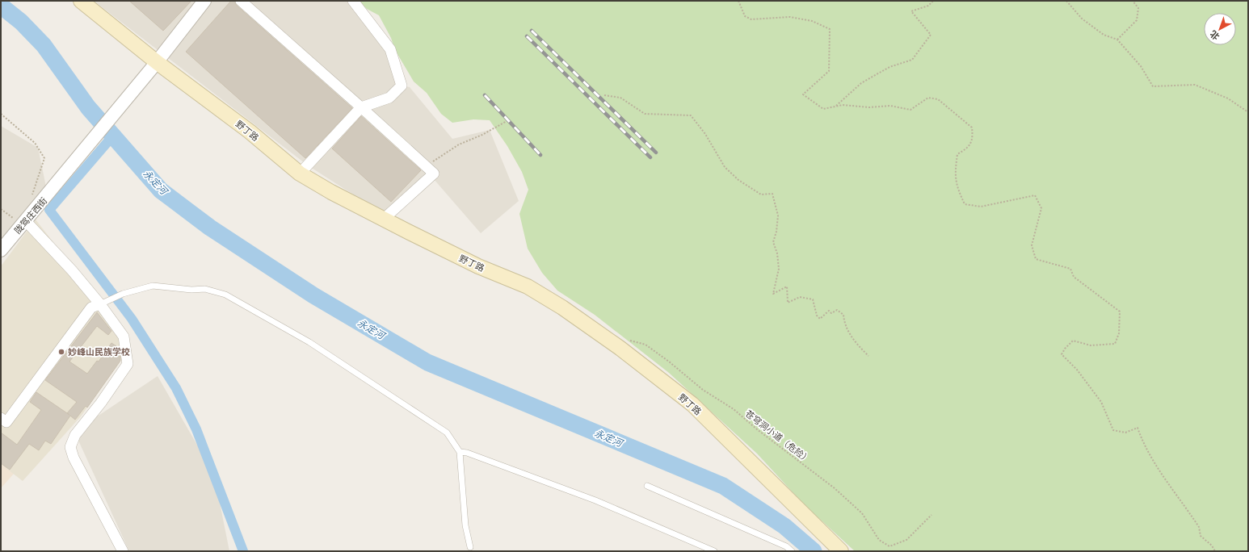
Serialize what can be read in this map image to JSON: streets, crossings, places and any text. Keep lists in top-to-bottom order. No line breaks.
{"streets":{"main road":["野丁路"],"street":["陇驾庄西街"],"path":["苍穹洞小道（危险）"]},"crossings":[["野丁路","陇驾庄西街"]],"water":["永定河"],"places":["妙峰山民族学校"],"north":"bottom left"}
